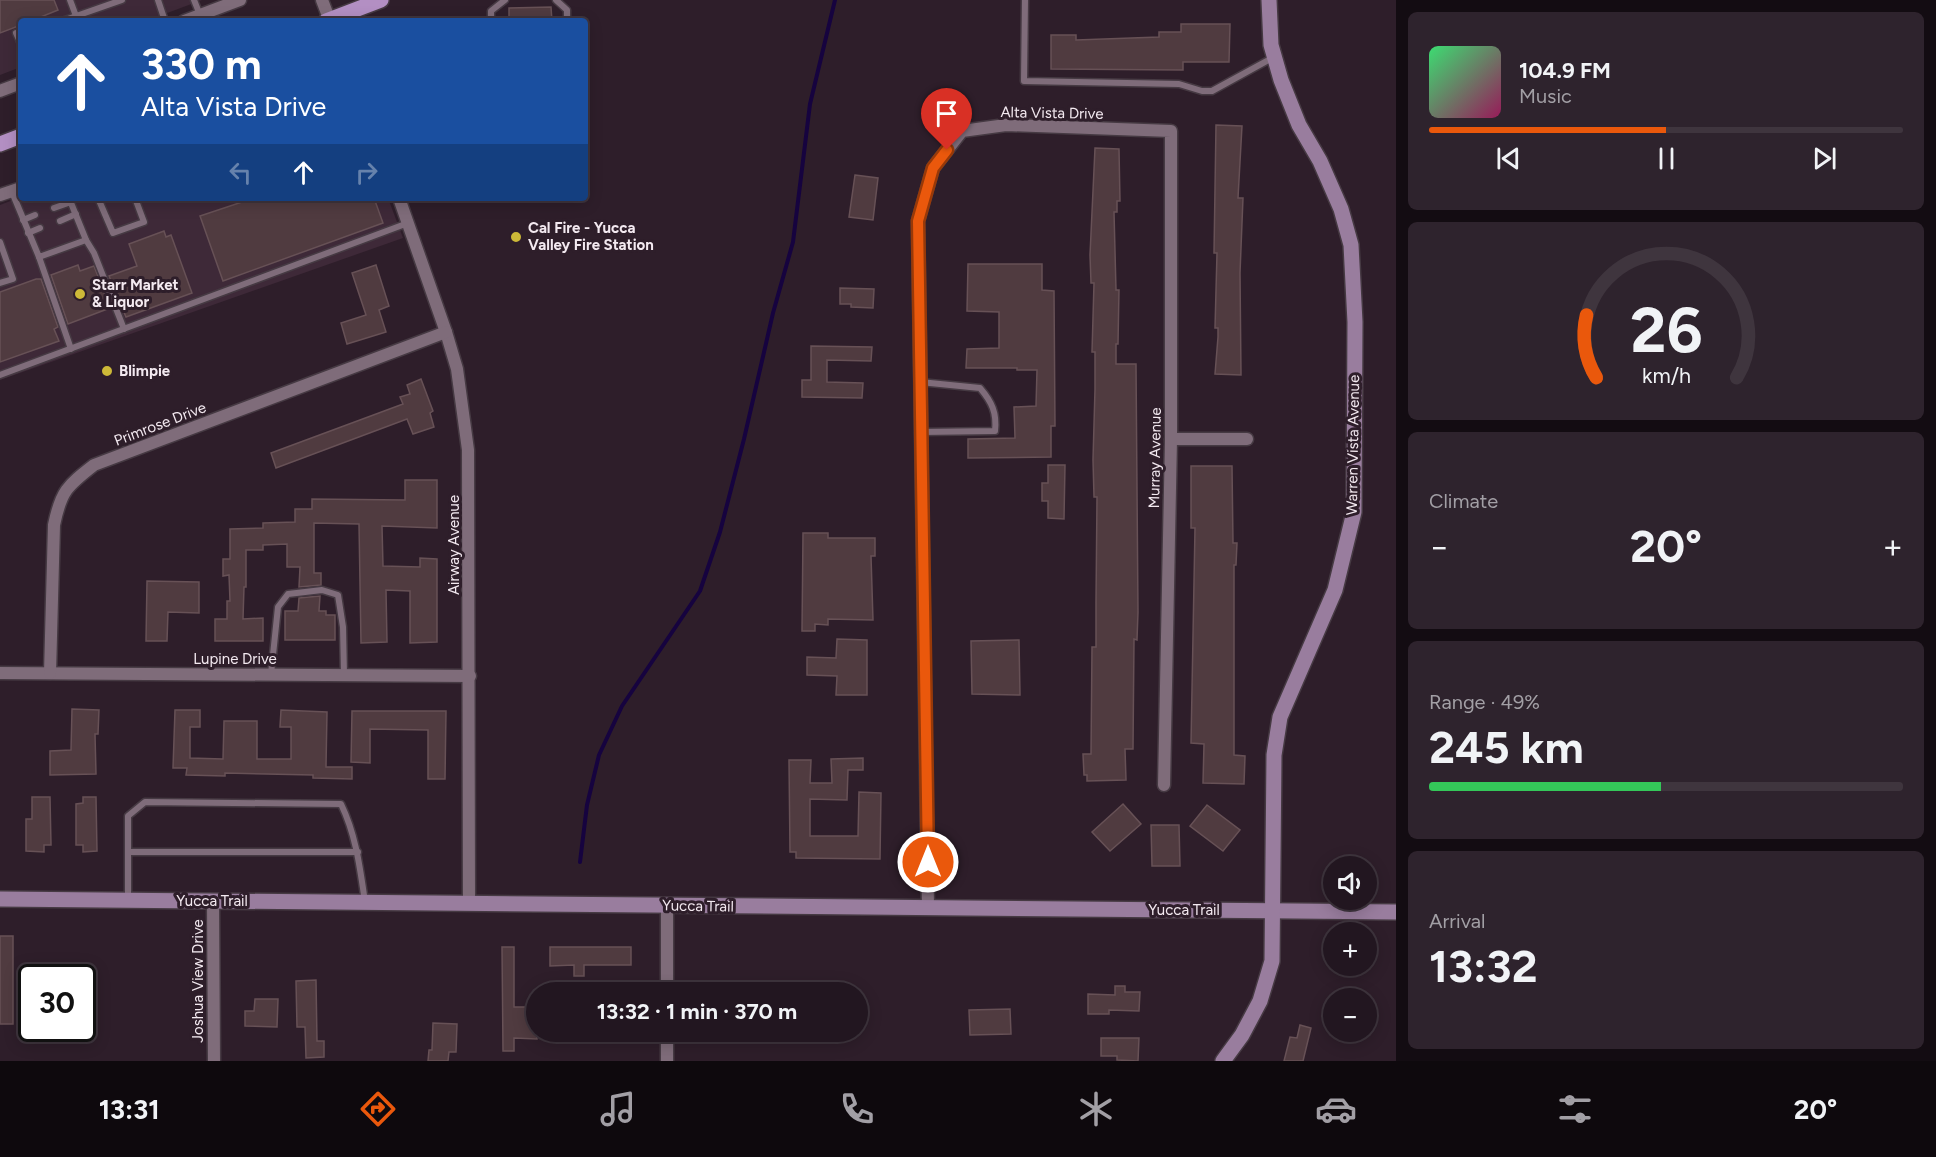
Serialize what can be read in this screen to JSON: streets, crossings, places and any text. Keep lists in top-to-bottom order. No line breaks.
{"streets":{"main road":["Warren Vista Avenue","Yucca Trail"],"street":["Alta Vista Drive","Primrose Drive","Murray Avenue","Airway Avenue","Lupine Drive","Joshua View Drive"]},"crossings":[["Alta Vista Drive","Murray Avenue"],["Alta Vista Drive","Yucca Trail"],["Primrose Drive","Airway Avenue"],["Primrose Drive","Lupine Drive"],["Warren Vista Avenue","Yucca Trail"],["Airway Avenue","Lupine Drive"],["Airway Avenue","Yucca Trail"],["Yucca Trail","Joshua View Drive"]],"places":["Cal Fire - Yucca Valley Fire Station","Starr Market & Liquor","Blimpie"],"page":{"turn":["330 m","Alta Vista Drive"],"song":["104.9 FM","Music"],"tile":["Climate",["Range · 49%","245 km"],["Arrival","13:32"]],"heat":["−","20°","+"],"map_buttons":["+","−"],"limit":"30","trip":"13:32 · 1 min · 370 m","tabs":["13:31","20°"],"gauge":["26","km/h"]}}
